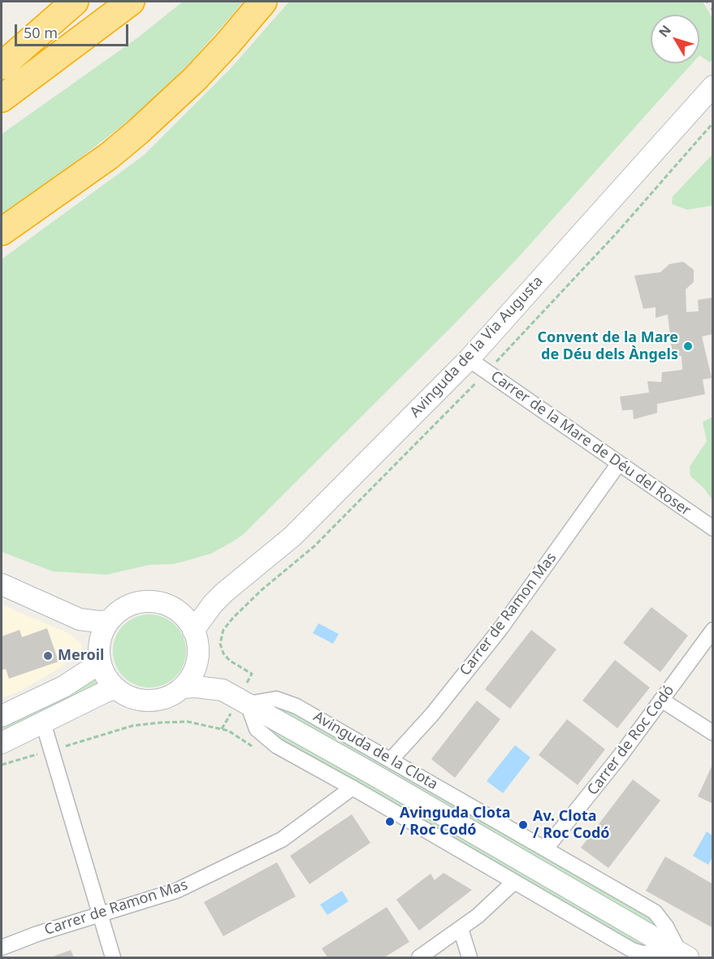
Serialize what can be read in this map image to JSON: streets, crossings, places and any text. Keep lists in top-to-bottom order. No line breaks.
{"streets":{"street":["Avinguda de la Via Augusta","Carrer de la Mare de Déu del Roser","Carrer de Ramon Mas","Carrer de Roc Codó","Avinguda de la Clota"]},"crossings":[["Avinguda de la Via Augusta","Carrer de la Mare de Déu del Roser"],["Avinguda de la Via Augusta","Avinguda de la Clota"],["Carrer de la Mare de Déu del Roser","Carrer de Ramon Mas"],["Carrer de Ramon Mas","Avinguda de la Clota"],["Carrer de Roc Codó","Avinguda de la Clota"]],"places":["Convent de la Mare de Déu dels Àngels","Meroil","Avinguda Clota / Roc Codó","Av. Clota / Roc Codó"],"scale_bar":"50 m","north":"top left"}
